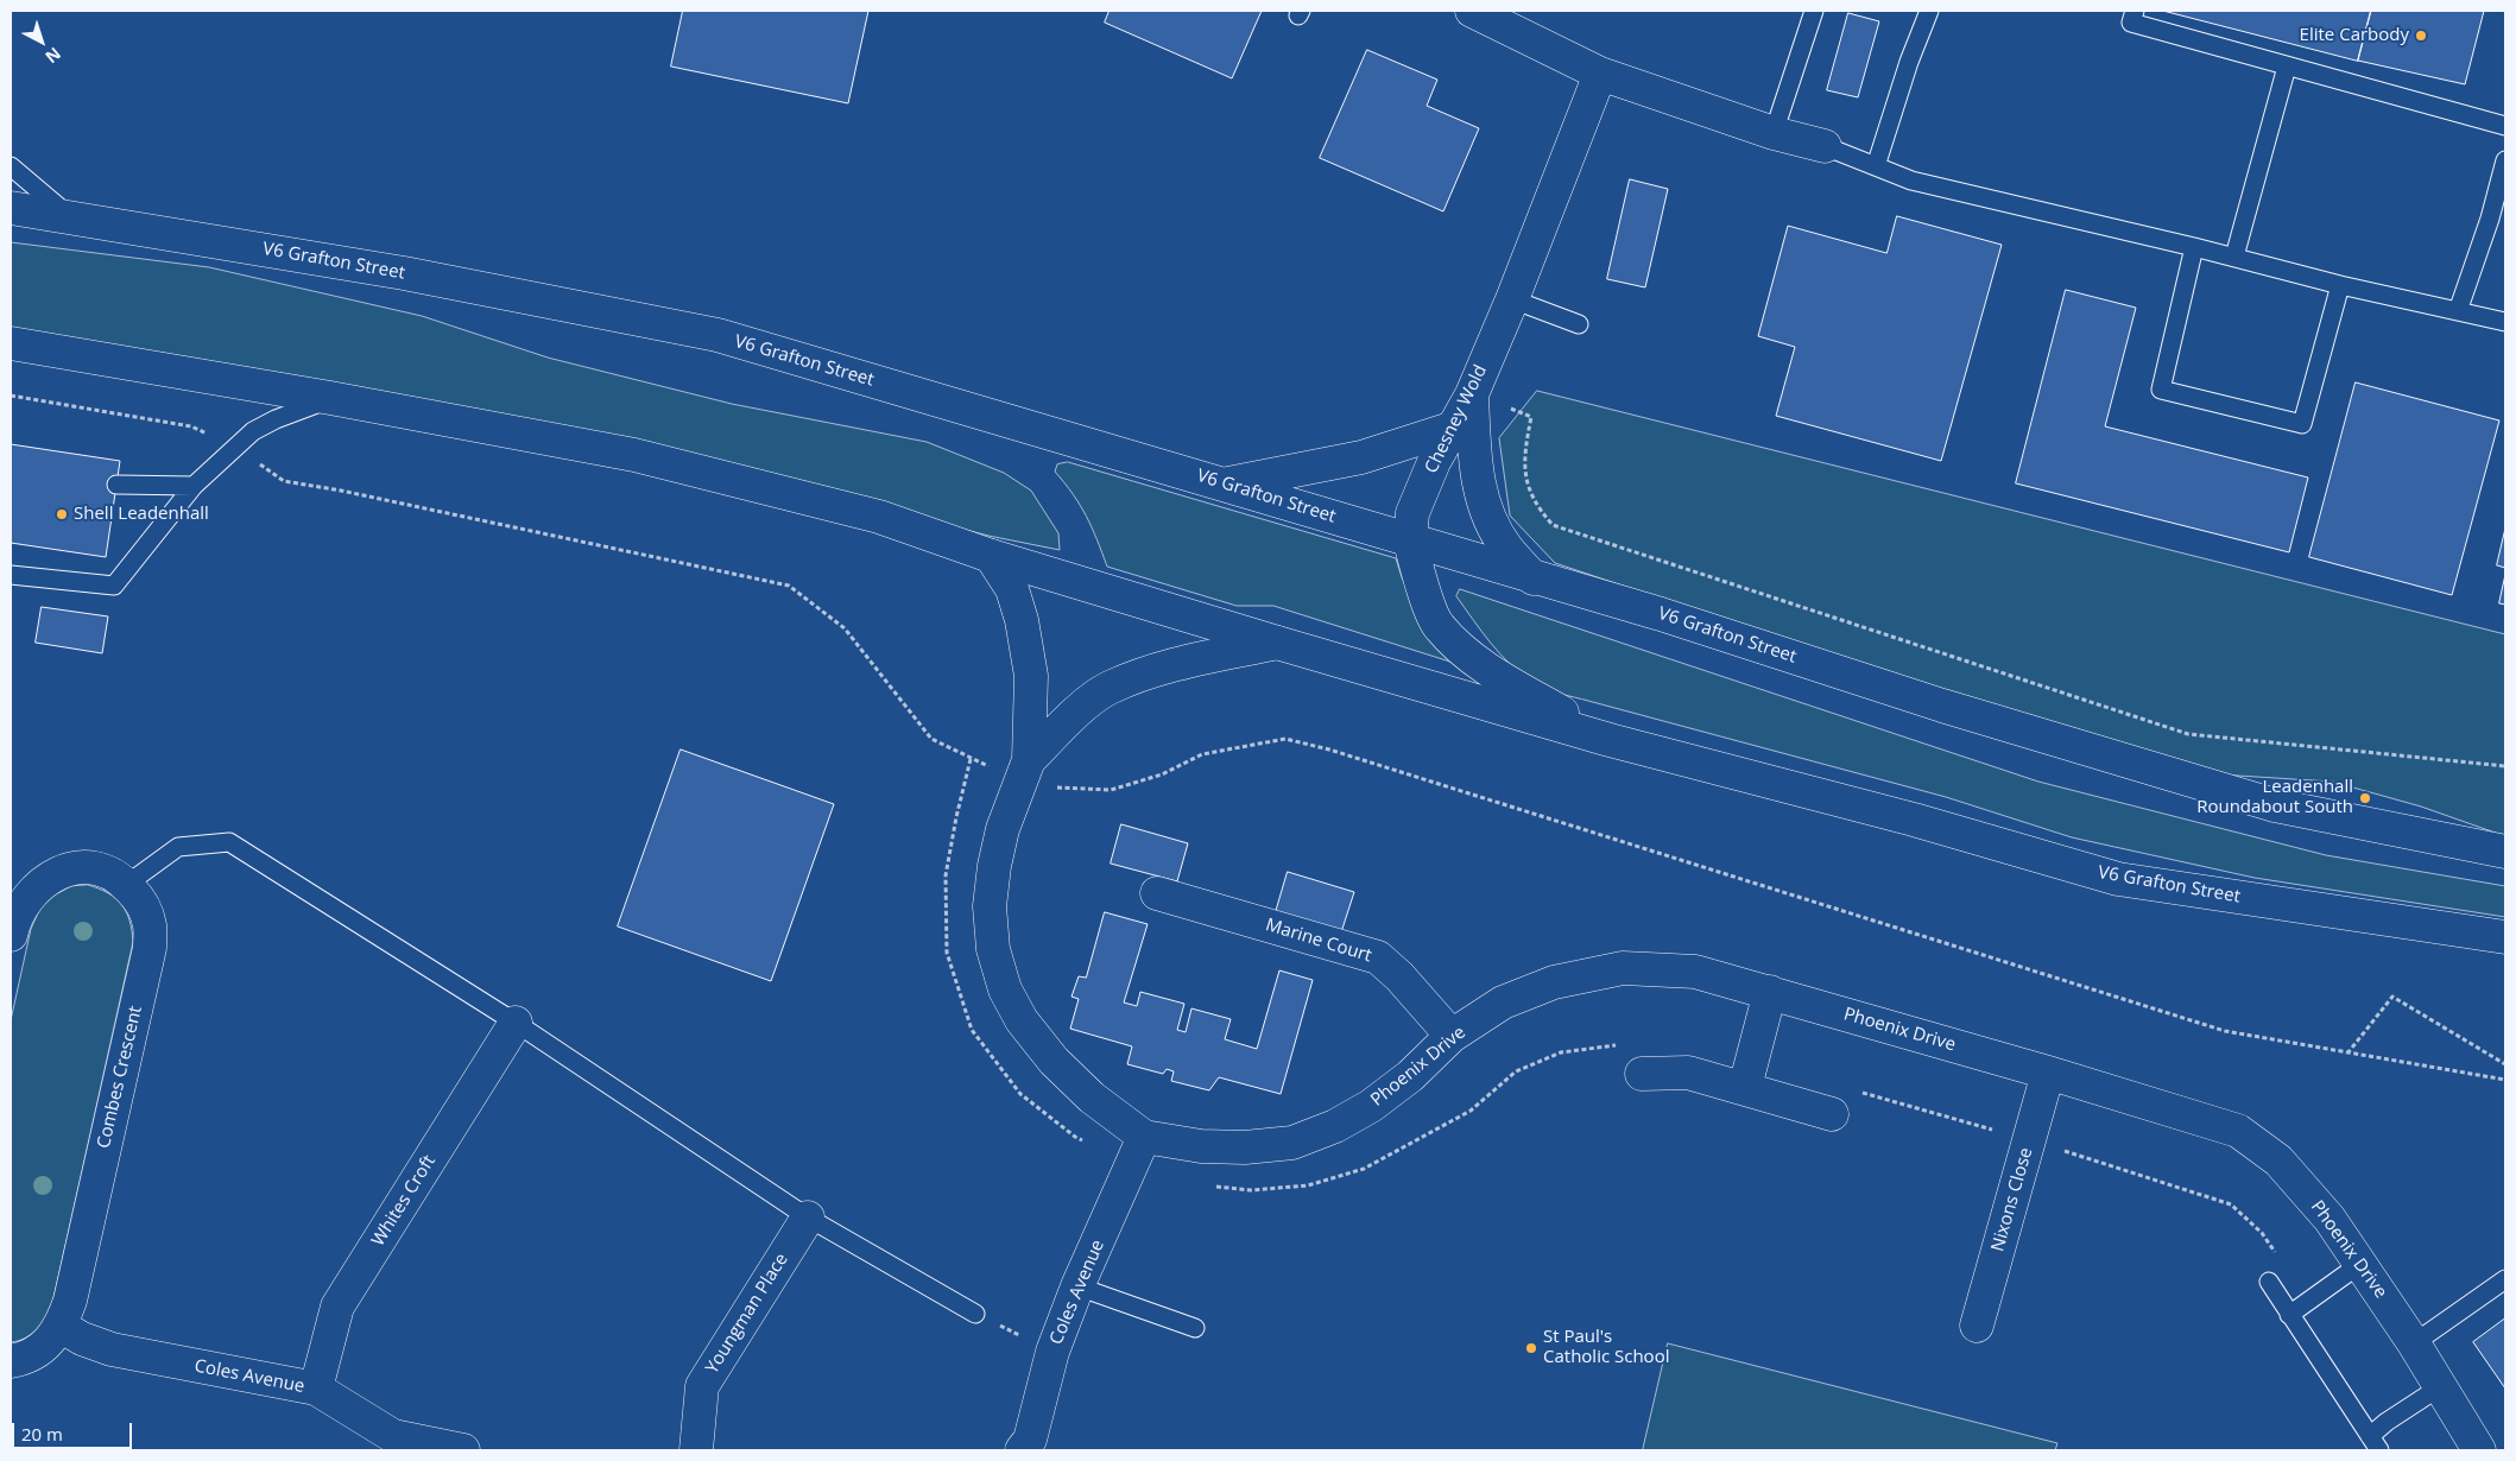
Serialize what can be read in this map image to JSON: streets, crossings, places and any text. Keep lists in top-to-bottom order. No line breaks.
{"streets":{"street":["V6 Grafton Street","Chesney Wold","Marine Court","Phoenix Drive","Combes Crescent","Nixons Close","Whites Croft","Coles Avenue","Youngman Place"]},"crossings":[["V6 Grafton Street","Chesney Wold"],["V6 Grafton Street","Phoenix Drive"],["Marine Court","Phoenix Drive"],["Phoenix Drive","Nixons Close"],["Phoenix Drive","Coles Avenue"],["Combes Crescent","Coles Avenue"],["Whites Croft","Coles Avenue"]],"places":["Elite Carbody","Shell Leadenhall","Leadenhall Roundabout South","St Paul's Catholic School"],"scale_bar":"20 m","north":"bottom right"}
